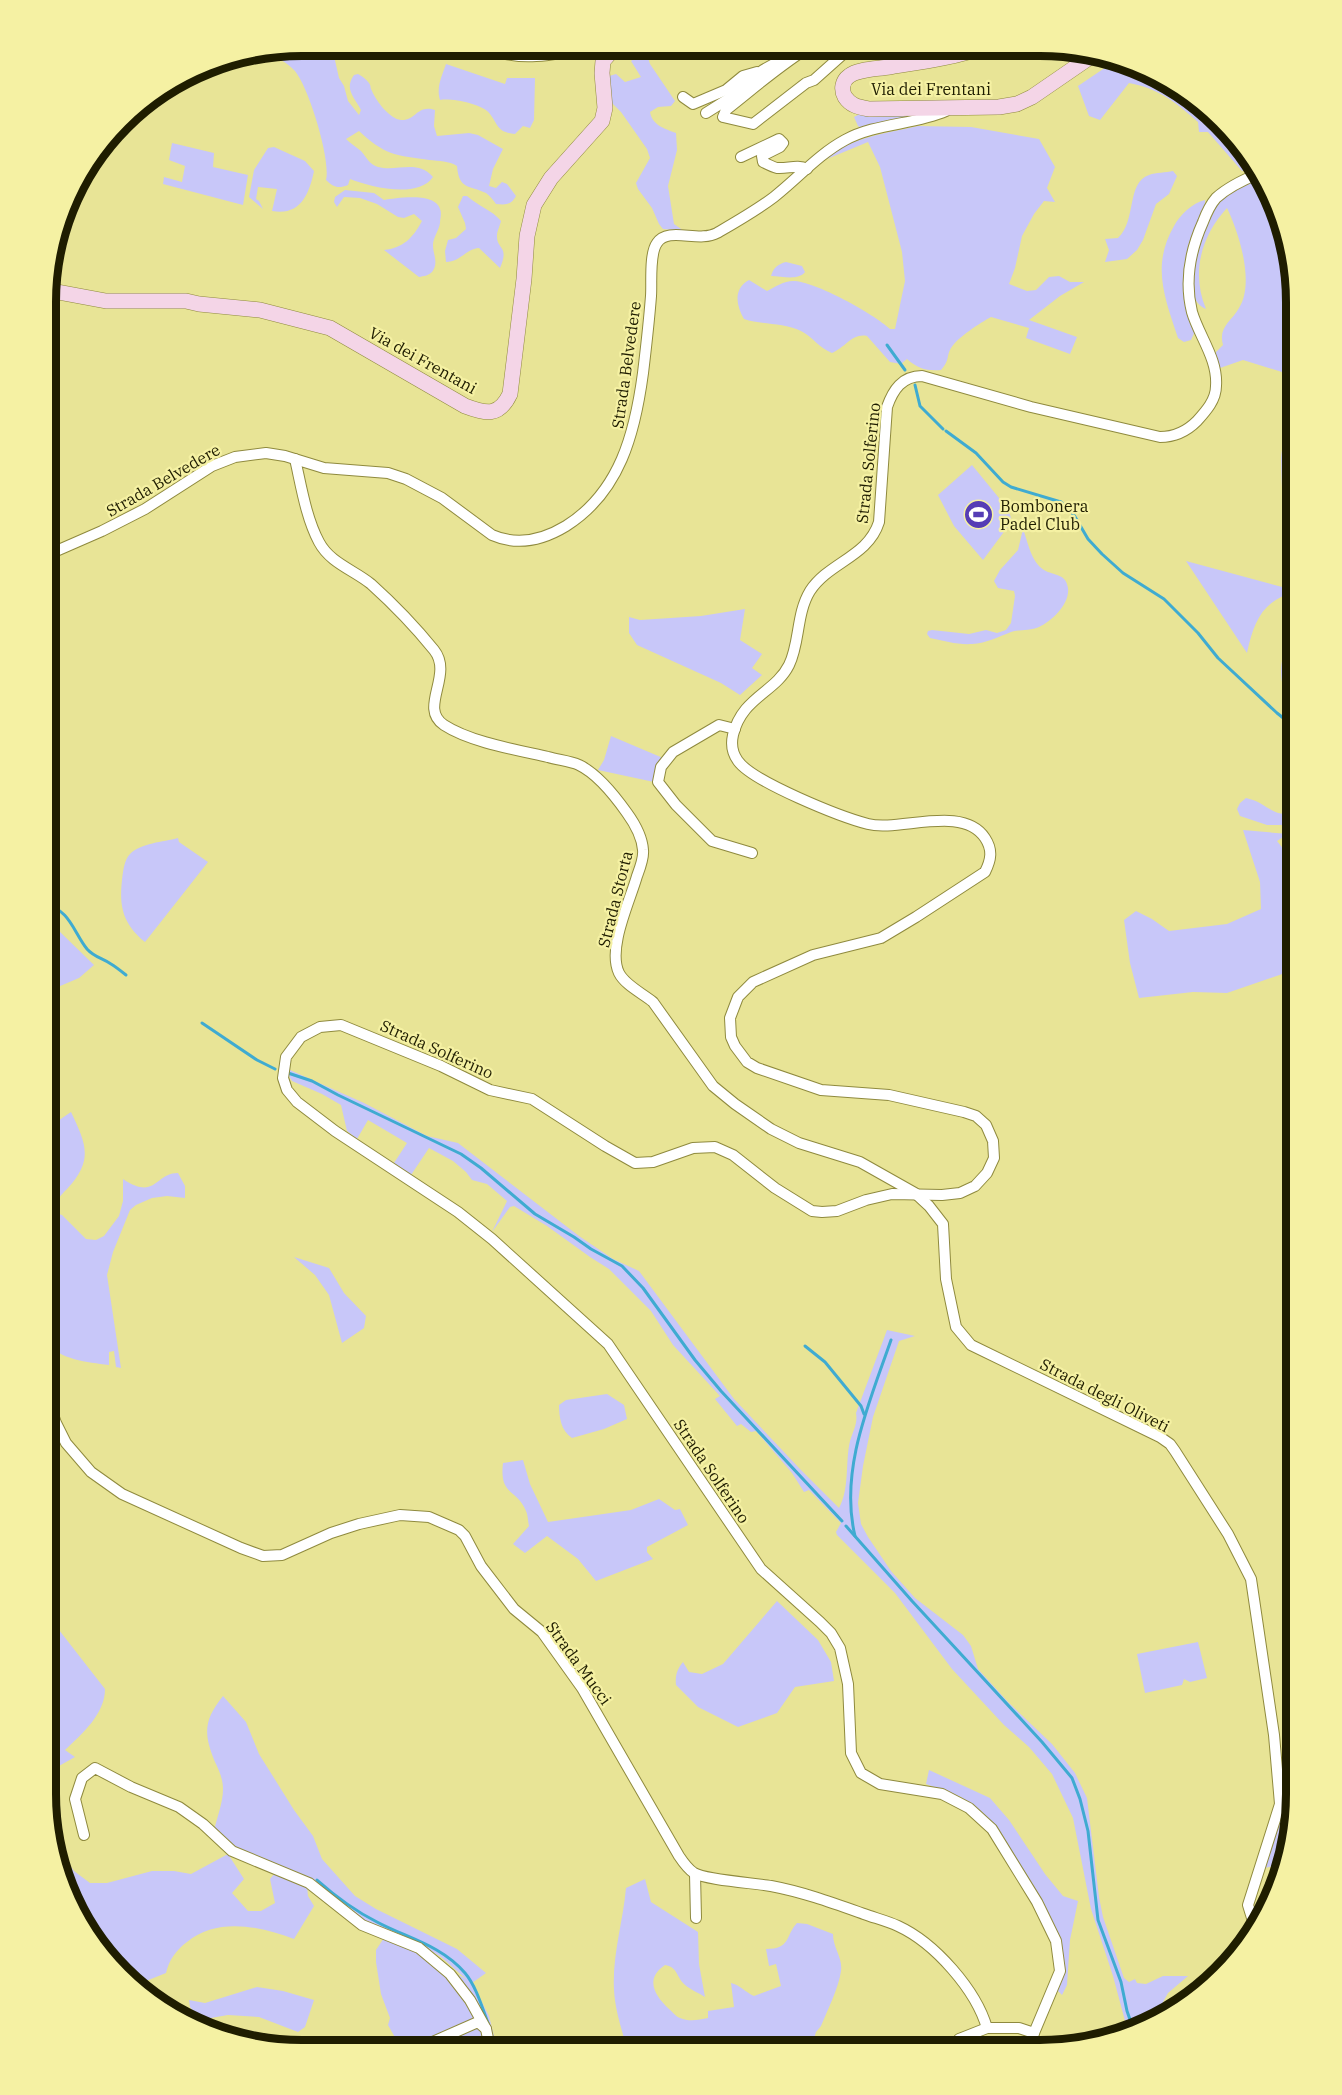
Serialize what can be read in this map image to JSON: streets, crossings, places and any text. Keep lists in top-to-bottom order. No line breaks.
{"streets":{"main road":["Via dei Frentani"],"street":["Strada Belvedere","Strada Solferino","Strada Storta","Strada degli Oliveti","Strada Mucci"]},"crossings":[["Via dei Frentani","Strada Belvedere"],["Strada Belvedere","Strada Storta"],["Strada Solferino","Strada Storta"],["Strada Solferino","Strada degli Oliveti"],["Strada Storta","Strada degli Oliveti"]],"places":{"sports":["Bombonera Padel Club"]}}
